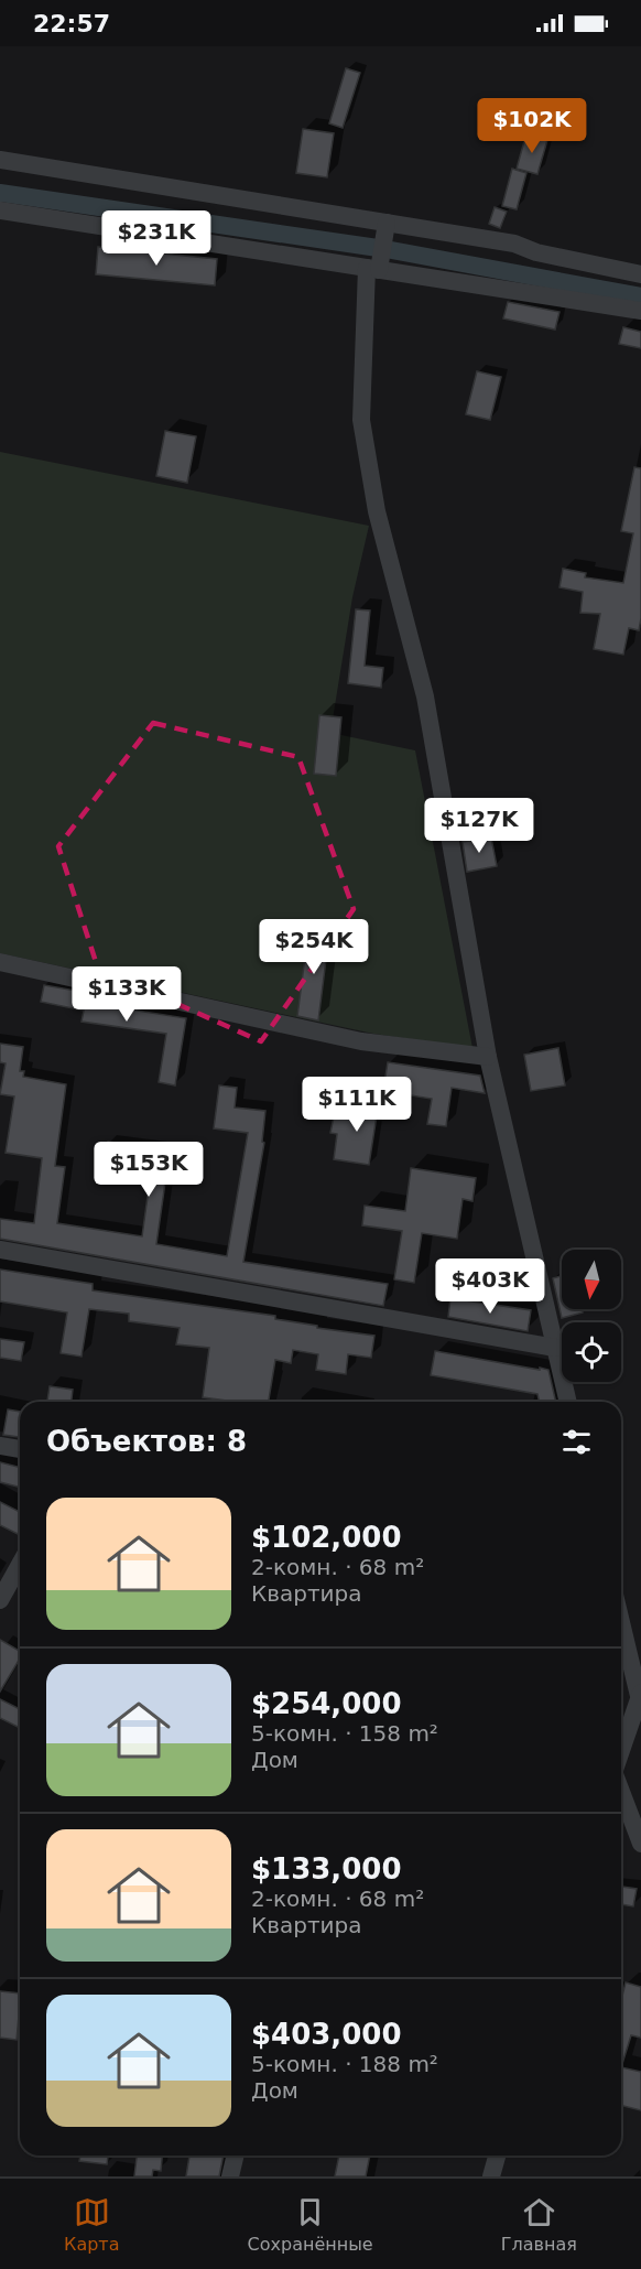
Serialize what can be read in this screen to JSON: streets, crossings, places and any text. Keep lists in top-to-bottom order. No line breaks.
{"north":"bottom","page":{"status":"22:57","price":["$102K","$231K","$127K","$254K","$133K","$111K","$153K","$403K"],"heading":"Объектов: 8","list":[{"name":"$102,000","note":"2-комн. · 68 m² · Квартира"},{"name":"$254,000","note":"5-комн. · 158 m² · Дом"},{"name":"$133,000","note":"2-комн. · 68 m² · Квартира"},{"name":"$403,000","note":"5-комн. · 188 m² · Дом"}],"tabs":["Карта","Сохранённые","Главная"]}}
